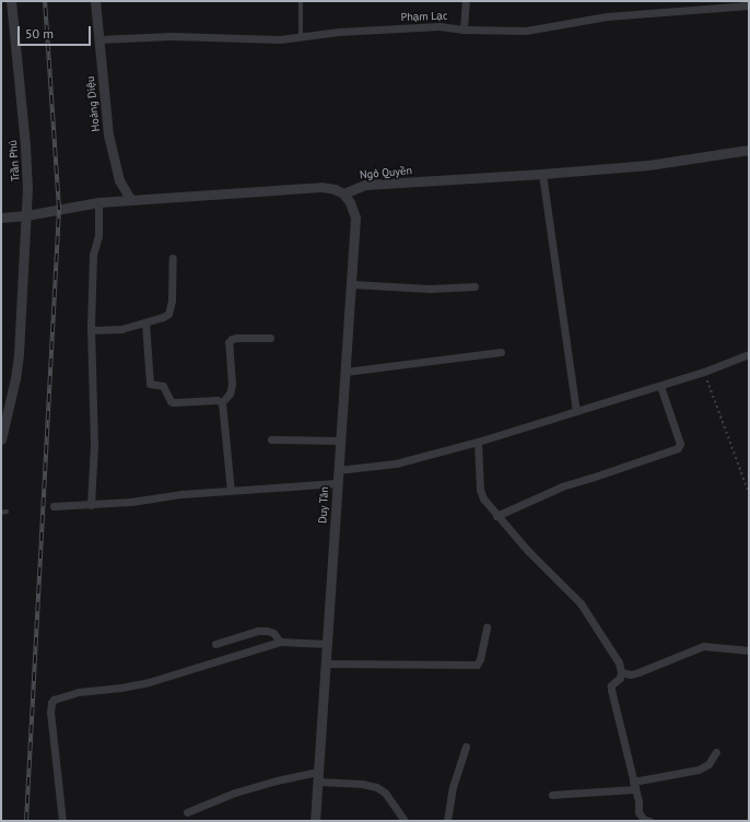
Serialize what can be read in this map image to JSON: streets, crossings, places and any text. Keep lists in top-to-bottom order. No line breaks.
{"streets":{"street":["Phạm Lạc","Hoàng Diệu","Trần Phú","Ngô Quyền","Duy Tân"]},"crossings":[["Phạm Lạc","Hoàng Diệu"],["Ngô Quyền","Duy Tân"]],"scale_bar":"50 m"}
